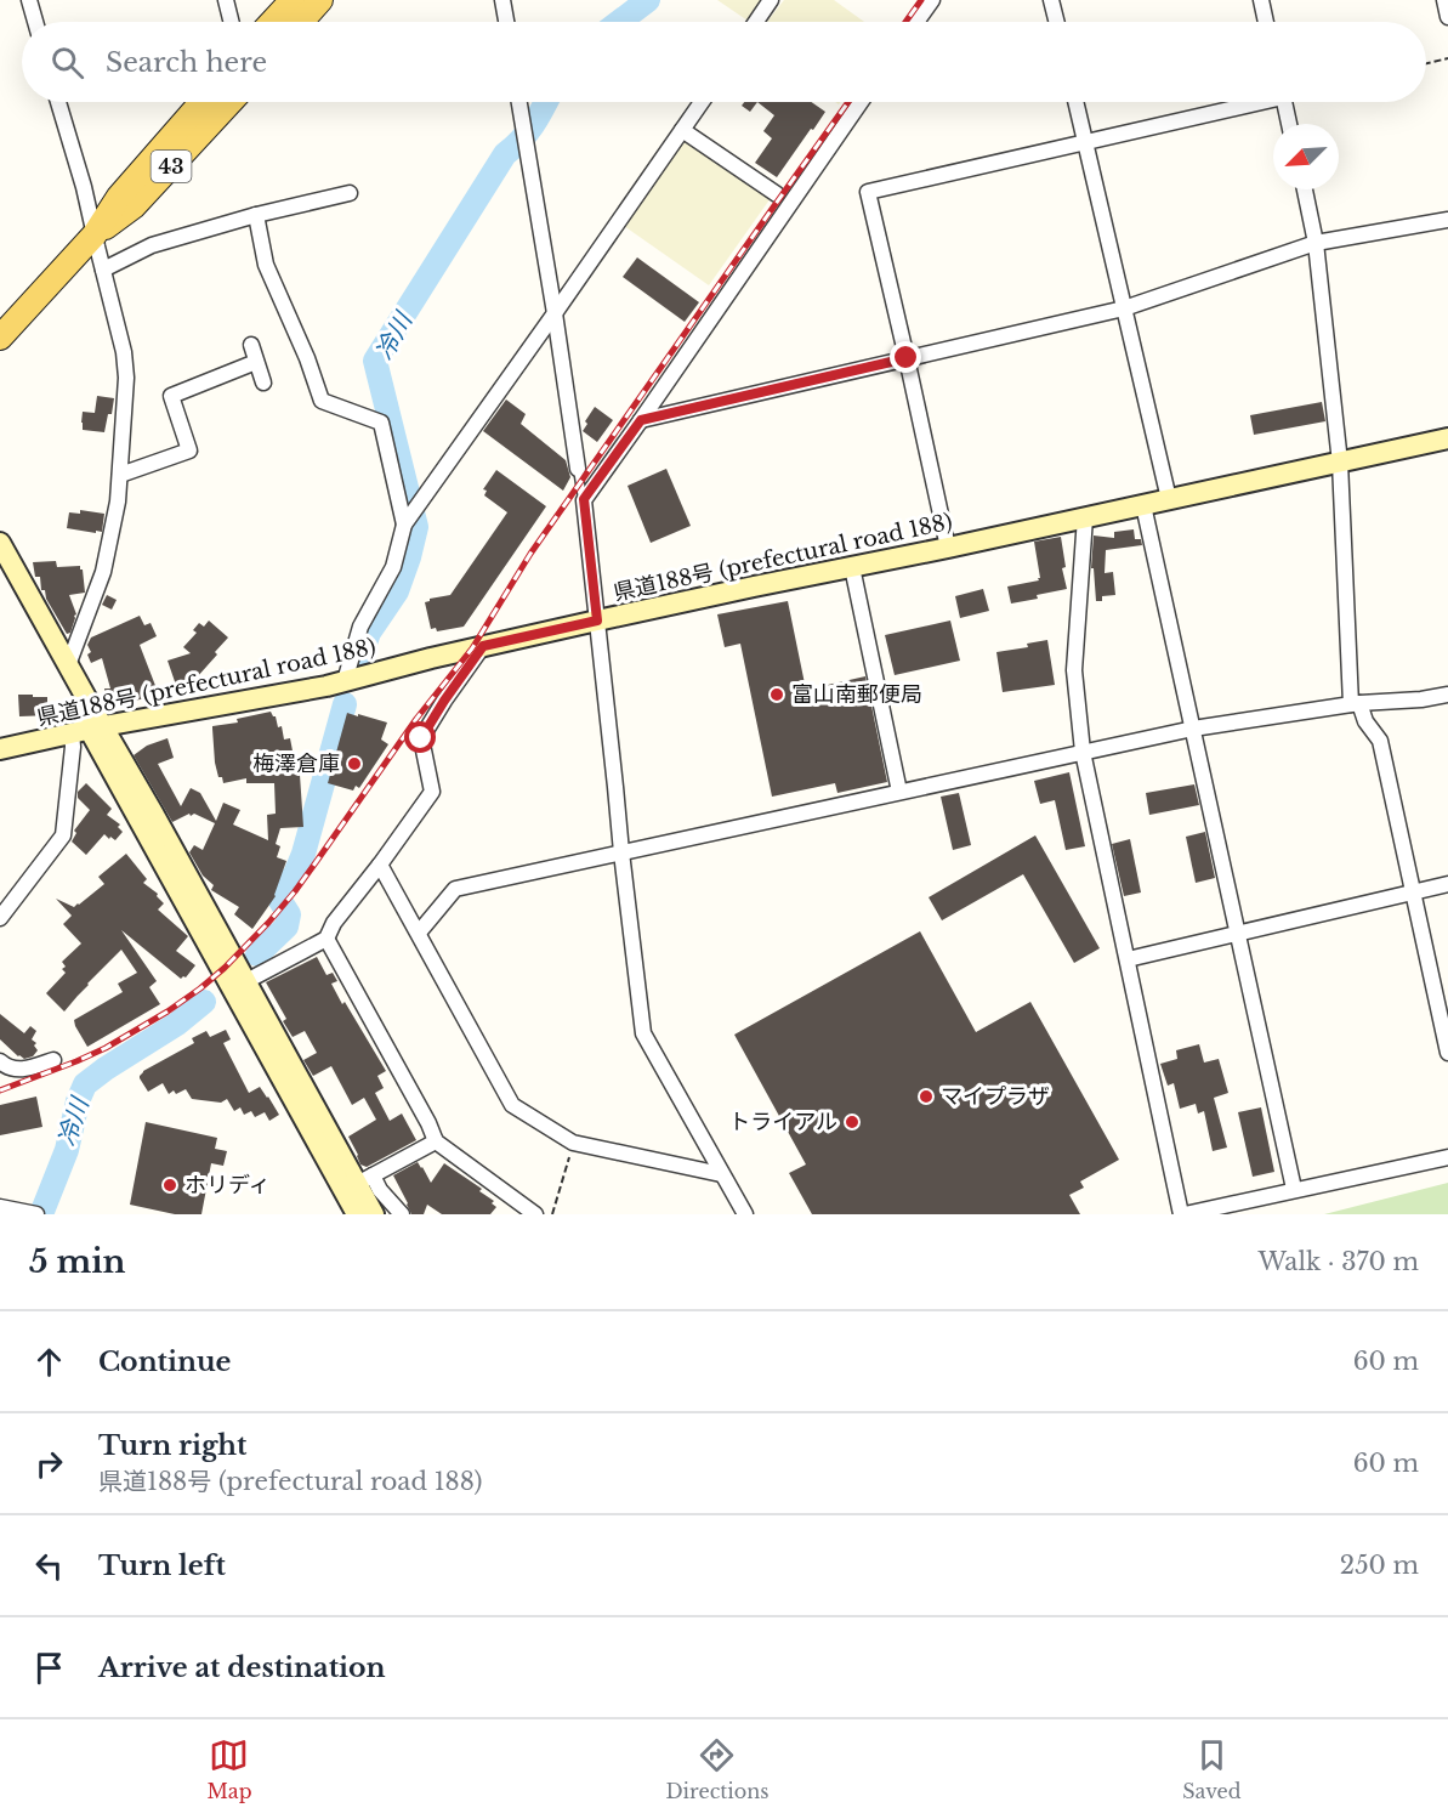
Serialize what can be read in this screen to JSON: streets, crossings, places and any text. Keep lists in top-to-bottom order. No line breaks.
{"streets":{"main road":["43"],"street":["県道188号 (prefectural road 188)"]},"water":["冷川"],"places":["富山南郵便局","梅澤倉庫","マイプラザ","トライアル","ホリディ"],"north":"bottom left","page":{"search":"Search here","heading":["5 min","Walk · 370 m"],"list":[["Continue","60 m"],["Turn right","県道188号 (prefectural road 188)","60 m"],["Turn left","250 m"],"Arrive at destination"],"nav":["Map","Directions","Saved"]}}
